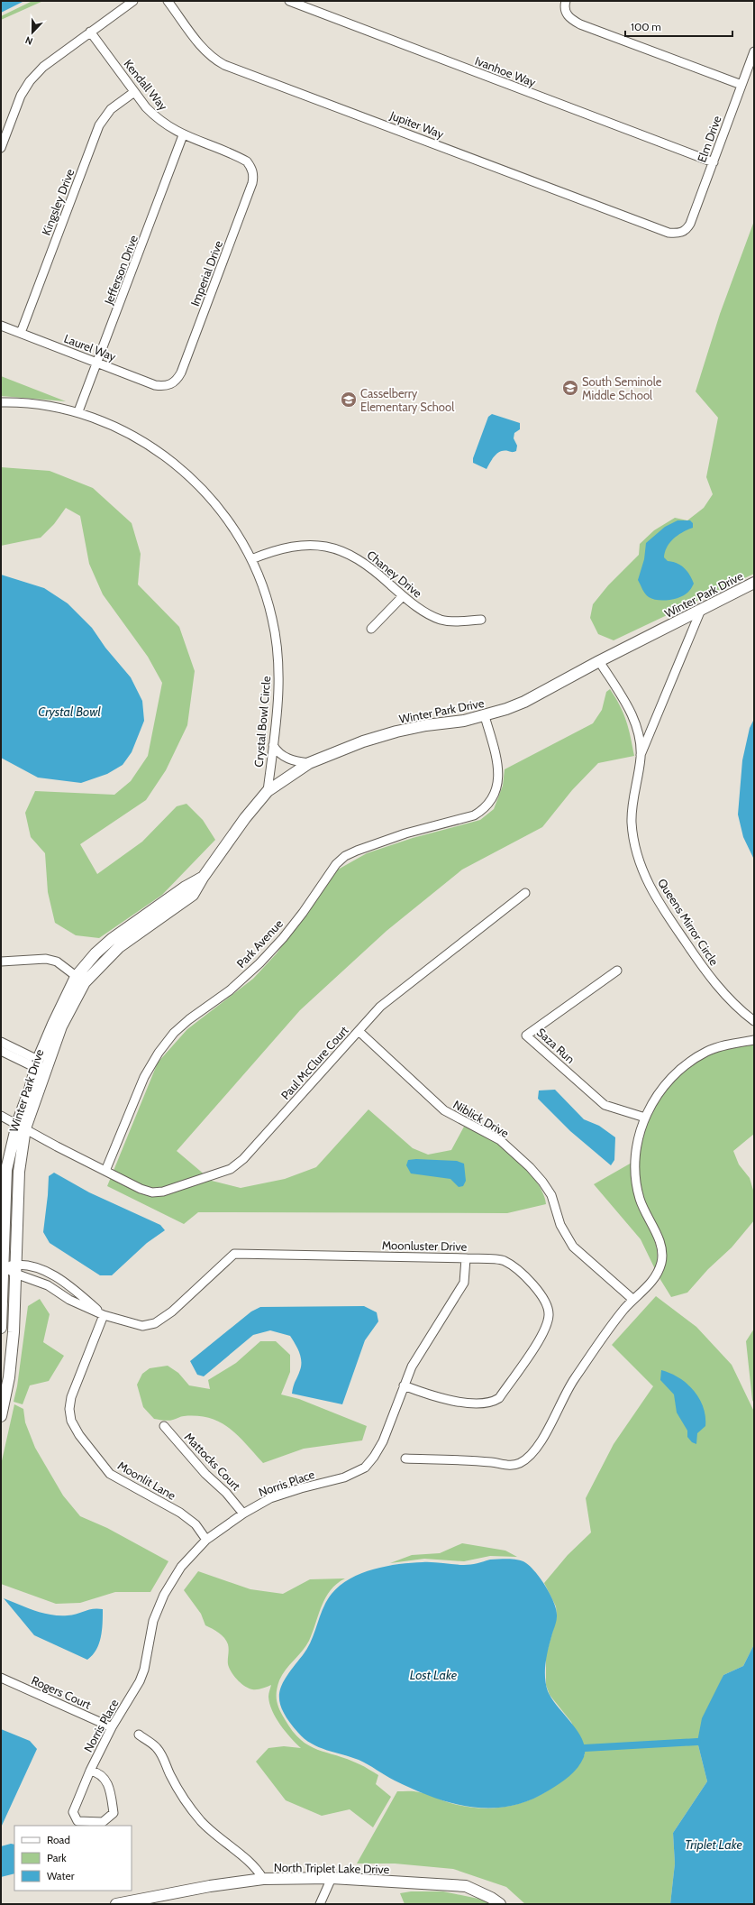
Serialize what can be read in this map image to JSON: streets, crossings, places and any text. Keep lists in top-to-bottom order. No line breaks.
{"streets":{"street":["Ivanhoe Way","Kendall Way","Jupiter Way","Elm Drive","Kingsley Drive","Jefferson Drive","Imperial Drive","Laurel Way","Chaney Drive","Winter Park Drive","Crystal Bowl Circle","Queens Mirror Circle","Park Avenue","Saza Run","Paul McClure Court","Niblick Drive","Moonluster Drive","Mattocks Court","Moonlit Lane","Norris Place","Rogers Court","North Triplet Lake Drive"]},"crossings":[["Ivanhoe Way","Elm Drive"],["Kendall Way","Kingsley Drive"],["Kendall Way","Jefferson Drive"],["Kendall Way","Imperial Drive"],["Jupiter Way","Elm Drive"],["Kingsley Drive","Laurel Way"],["Jefferson Drive","Laurel Way"],["Jefferson Drive","Crystal Bowl Circle"],["Imperial Drive","Laurel Way"],["Chaney Drive","Crystal Bowl Circle"],["Winter Park Drive","Crystal Bowl Circle"],["Winter Park Drive","Queens Mirror Circle"],["Winter Park Drive","Park Avenue"],["Winter Park Drive","Moonluster Drive"],["Park Avenue","Paul McClure Court"],["Paul McClure Court","Niblick Drive"],["Moonluster Drive","Moonlit Lane"],["Moonluster Drive","Norris Place"],["Mattocks Court","Norris Place"],["Moonlit Lane","Norris Place"],["Norris Place","Rogers Court"]],"water":["Crystal Bowl","Lost Lake","Triplet Lake"],"places":{"school or university":["South Seminole Middle School","Casselberry Elementary School"]},"legend":["Road","Park","Water"],"scale_bar":"100 m","north":"bottom"}
